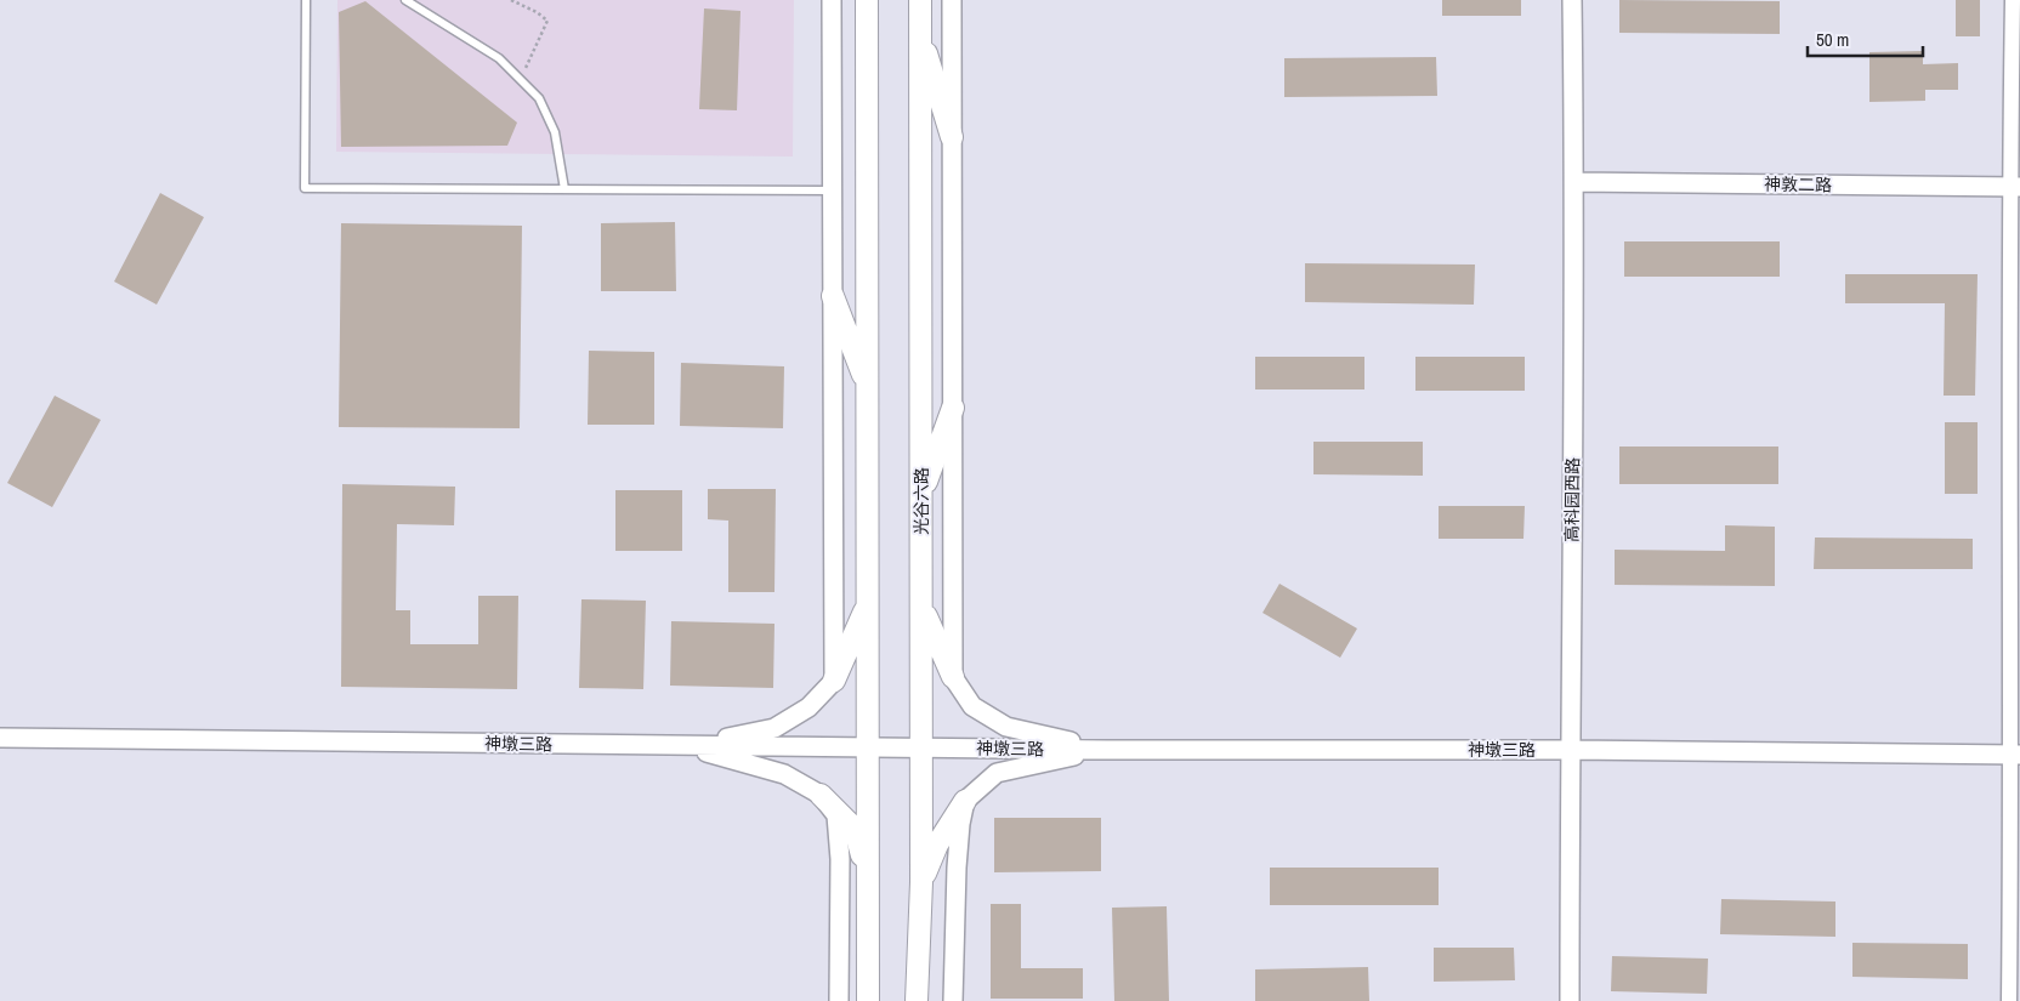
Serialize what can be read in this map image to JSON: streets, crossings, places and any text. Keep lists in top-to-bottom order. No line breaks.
{"streets":{"main road":["光谷六路"],"street":["神敦二路","高科园西路","神墩三路"]},"crossings":[["神敦二路","高科园西路"],["高科园西路","神墩三路"],["光谷六路","神墩三路"]],"scale_bar":"50 m"}
